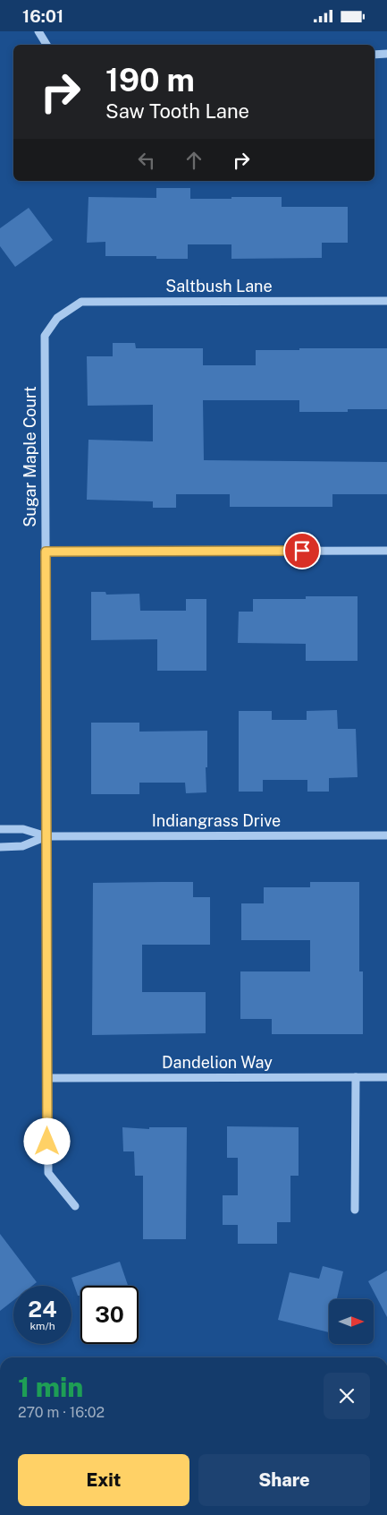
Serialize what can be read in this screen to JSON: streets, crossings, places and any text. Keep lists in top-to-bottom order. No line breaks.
{"streets":{"street":["Saltbush Lane","Sugar Maple Court","Indiangrass Drive","Dandelion Way"]},"crossings":[["Saltbush Lane","Sugar Maple Court"],["Sugar Maple Court","Indiangrass Drive"],["Sugar Maple Court","Dandelion Way"]],"north":"right","page":{"status":"16:01","turn":["190 m","Saw Tooth Lane"],"speed":"24 km/h","limit":"30","heading":["1 min","270 m · 16:02"],"buttons":["Exit","Share"]}}
